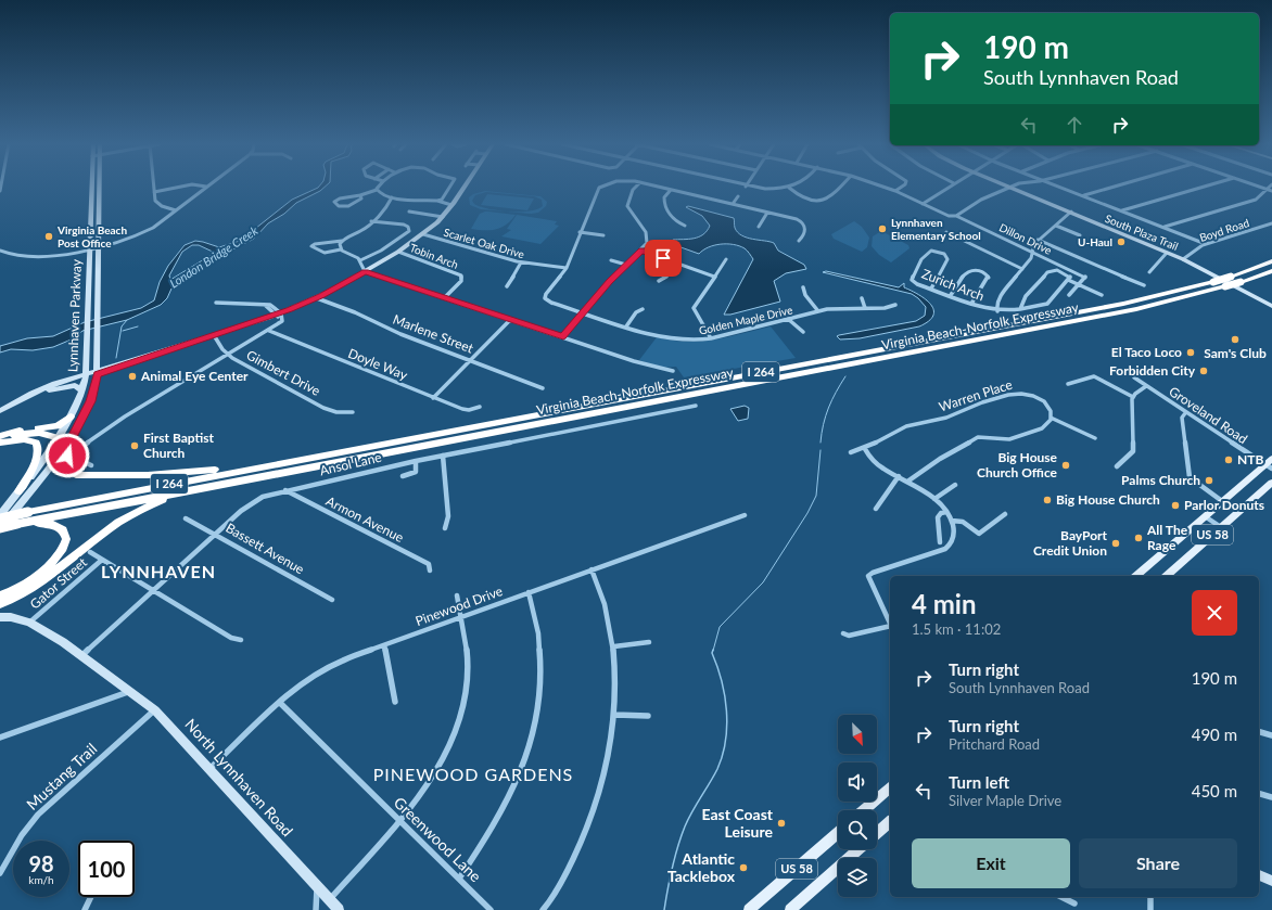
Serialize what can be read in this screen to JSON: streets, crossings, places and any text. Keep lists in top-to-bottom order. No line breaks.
{"streets":{"highway":["Virginia Beach-Norfolk Expressway","I 264"],"main road":["South Plaza Trail","Lynnhaven Parkway","US 58","North Lynnhaven Road"],"street":["Boyd Road","Dillon Drive","Scarlet Oak Drive","Tobin Arch","Zurich Arch","Golden Maple Drive","Marlene Street","Doyle Way","Gimbert Drive","Warren Place","Groveland Road","Ansol Lane","Armon Avenue","Bassett Avenue","Gator Street","Pinewood Drive","Mustang Trail","Greenwood Lane"]},"crossings":[["Boyd Road","South Plaza Trail"],["South Plaza Trail","Virginia Beach-Norfolk Expressway"],["Scarlet Oak Drive","Golden Maple Drive"],["Lynnhaven Parkway","Virginia Beach-Norfolk Expressway"],["Groveland Road","US 58"],["Ansol Lane","Armon Avenue"],["Ansol Lane","Bassett Avenue"],["Ansol Lane","North Lynnhaven Road"],["Gator Street","North Lynnhaven Road"],["Pinewood Drive","North Lynnhaven Road"],["Pinewood Drive","Greenwood Lane"],["Mustang Trail","North Lynnhaven Road"]],"districts":["LYNNHAVEN","PINEWOOD GARDENS"],"water":["London Bridge Creek"],"places":["Lynnhaven Elementary School","Virginia Beach Post Office","U-Haul","Sam's Club","El Taco Loco","Forbidden City","Animal Eye Center","First Baptist Church","NTB","Big House Church Office","Palms Church","Big House Church","Parlor Donuts","All The Rage","BayPort Credit Union","East Coast Leisure","Atlantic Tacklebox"],"north":"bottom right","page":{"turn":["190 m","South Lynnhaven Road"],"heading":["4 min","1.5 km · 11:02"],"list":[{"name":"Turn right","note":"South Lynnhaven Road","value":"190 m"},{"name":"Turn right","note":"Pritchard Road","value":"490 m"},{"name":"Turn left","note":"Silver Maple Drive","value":"450 m"}],"buttons":["Exit","Share"],"speed":"98 km/h","limit":"100"}}
